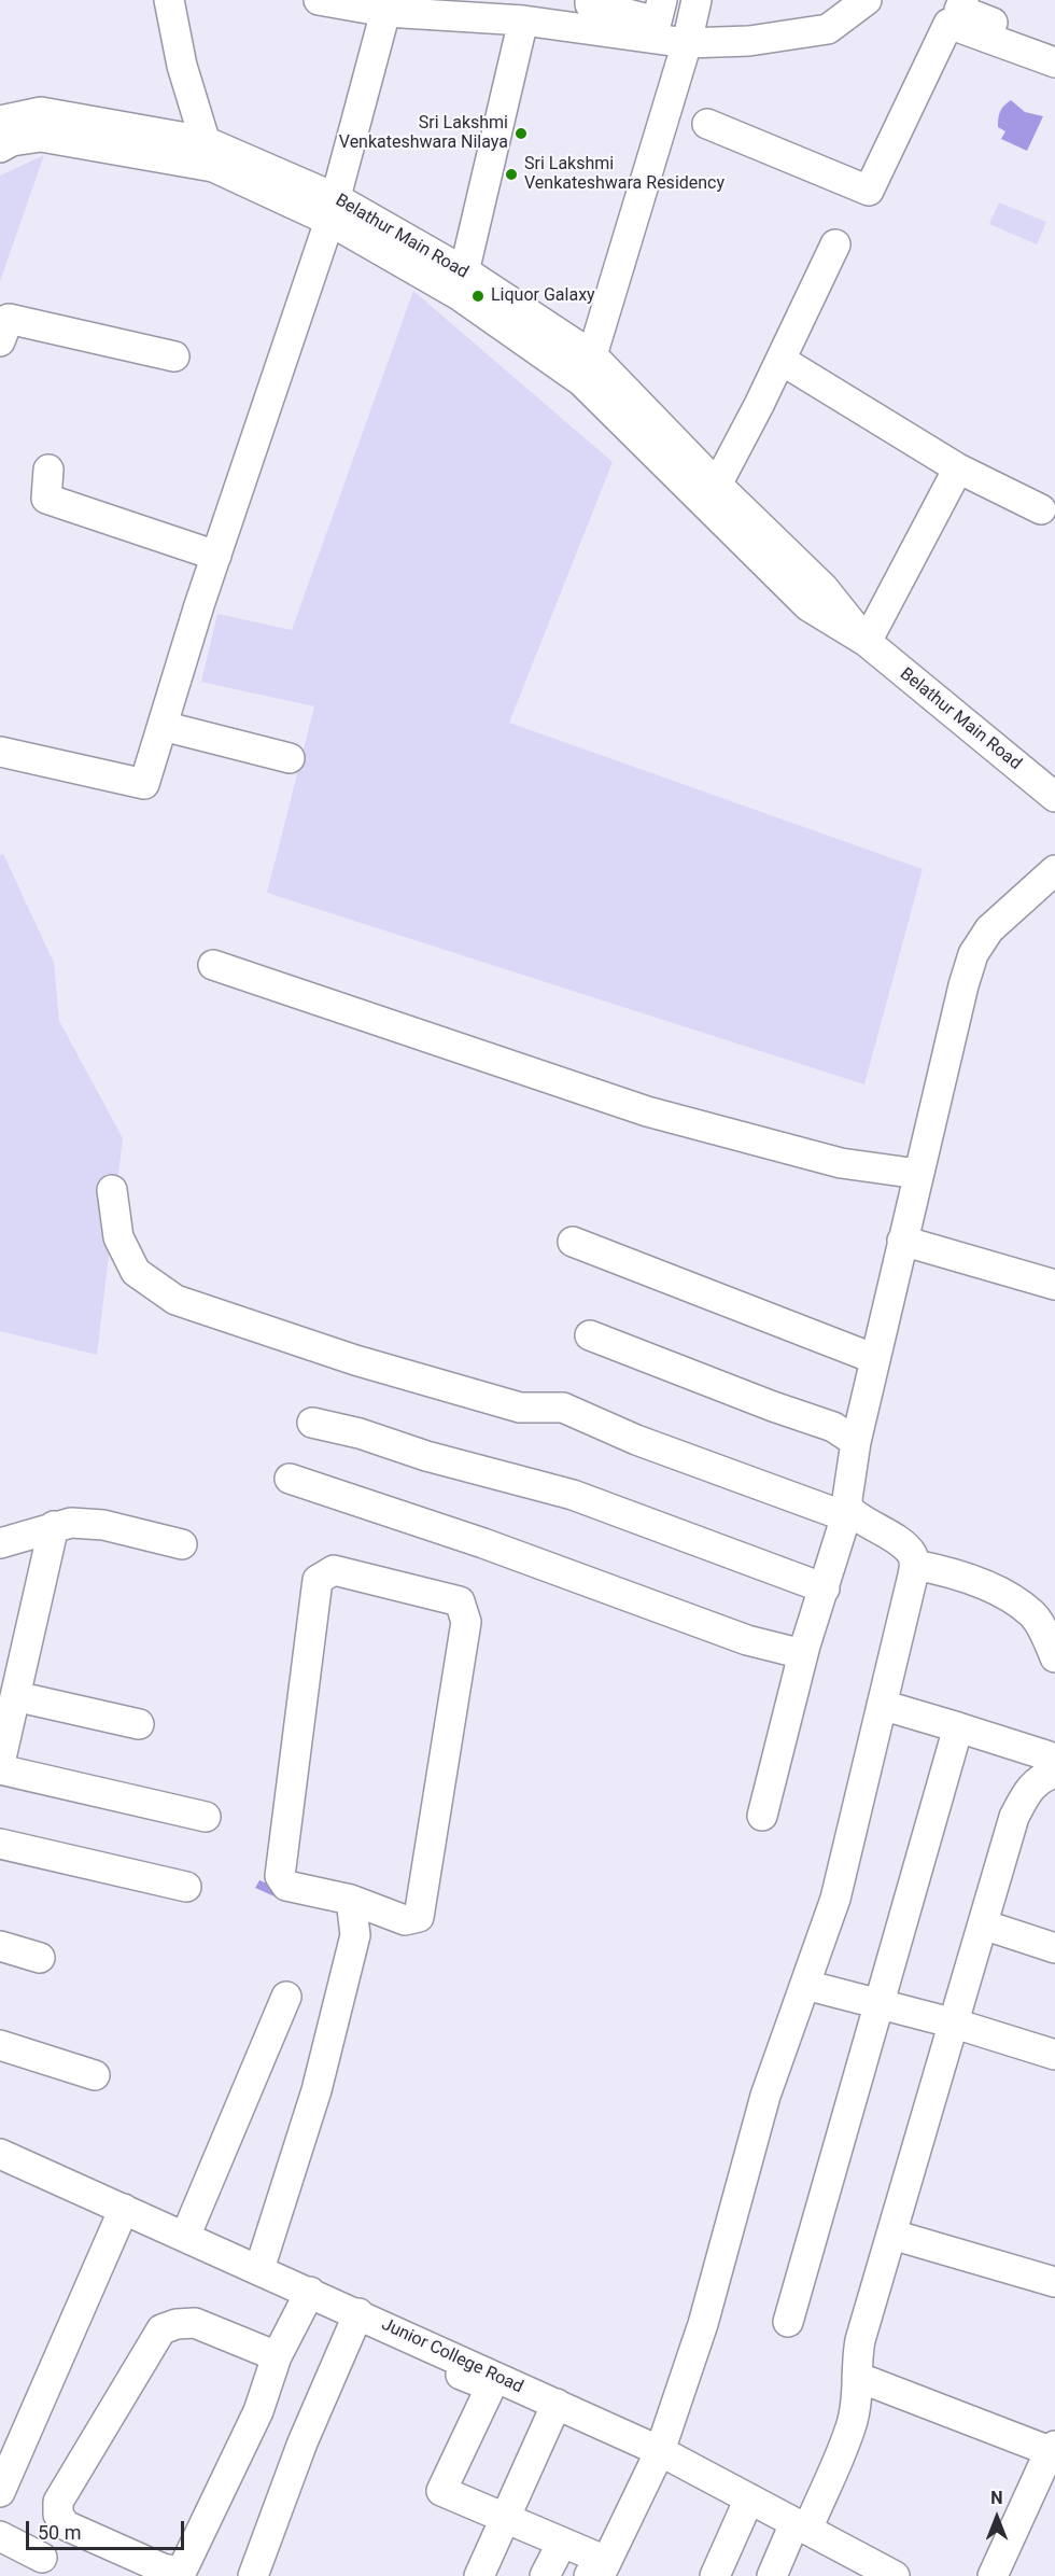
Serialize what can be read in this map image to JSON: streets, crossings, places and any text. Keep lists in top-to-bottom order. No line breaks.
{"streets":{"street":["Belathur Main Road","Junior College Road"]},"places":["Sri Lakshmi Venkateshwara Nilaya","Sri Lakshmi Venkateshwara Residency","Liquor Galaxy"],"scale_bar":"50 m","north":"top"}
